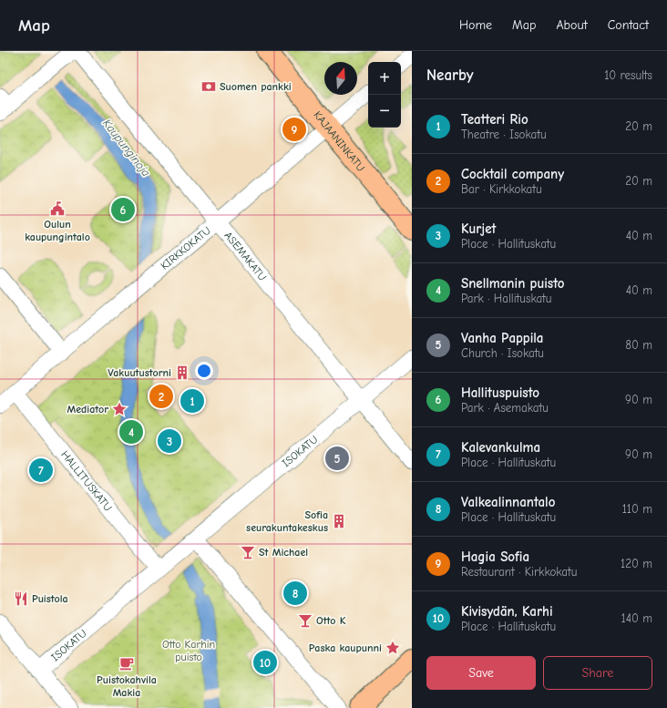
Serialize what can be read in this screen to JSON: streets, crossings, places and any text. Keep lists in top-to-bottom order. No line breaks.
{"streets":{"main road":["KAJAANINKATU"],"street":["KIRKKOKATU","ASEMAKATU","ISOKATU","HALLITUSKATU"]},"crossings":[["KAJAANINKATU","KIRKKOKATU"],["KIRKKOKATU","ASEMAKATU"],["KIRKKOKATU","HALLITUSKATU"],["ASEMAKATU","ISOKATU"],["ISOKATU","HALLITUSKATU"]],"water":["Kaupunginoja"],"parks":["Otto Karhin puisto"],"places":{"bank":["Suomen pankki"],"public building":["Oulun kaupungintalo"],"building":["Vakuutustorni","Sofia seurakuntakeskus"],"place":["Mediator","Paska kaupunni"],"bar":["St Michael","Otto K"],"restaurant":["Puistola"],"cafe":["Puistokahvila Makia"]},"north":"top","page":{"header":"Map","nav":["Home","Map","About","Contact"],"heading":["Nearby","10 results"],"map_buttons":["+","−"],"list":[{"mark":"1","name":"Teatteri Rio","note":"Theatre · Isokatu","value":"20 m"},{"mark":"2","name":"Cocktail company","note":"Bar · Kirkkokatu","value":"20 m"},{"mark":"3","name":"Kurjet","note":"Place · Hallituskatu","value":"40 m"},{"mark":"4","name":"Snellmanin puisto","note":"Park · Hallituskatu","value":"40 m"},{"mark":"5","name":"Vanha Pappila","note":"Church · Isokatu","value":"80 m"},{"mark":"6","name":"Hallituspuisto","note":"Park · Asemakatu","value":"90 m"},{"mark":"7","name":"Kalevankulma","note":"Place · Hallituskatu","value":"90 m"},{"mark":"8","name":"Valkealinnantalo","note":"Place · Hallituskatu","value":"110 m"},{"mark":"9","name":"Hagia Sofia","note":"Restaurant · Kirkkokatu","value":"120 m"},{"mark":"10","name":"Kivisydän, Karhi","note":"Place · Hallituskatu","value":"140 m"}],"pins":["9","6","2","1","4","3","5","7","8","10"],"buttons":["Save","Share"]}}
